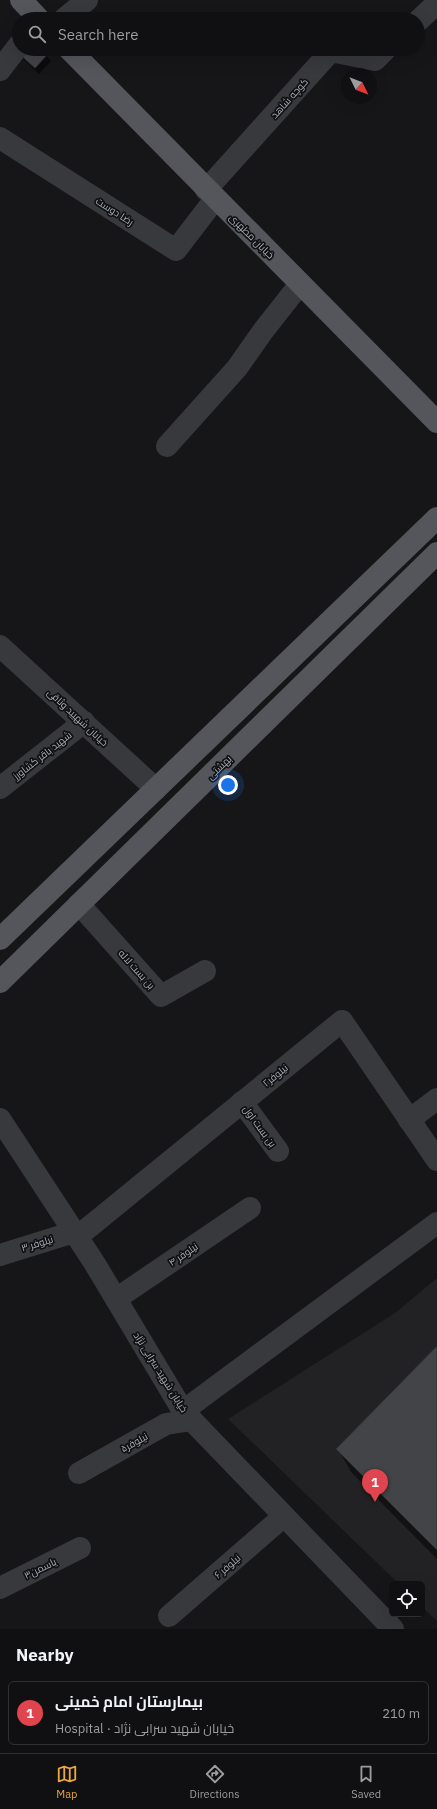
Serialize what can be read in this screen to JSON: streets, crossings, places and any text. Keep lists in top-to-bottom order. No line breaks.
{"streets":{"main road":["خیابان مطهری","بهشتی"],"street":["کوچه شاهد","رضا دوست","خیابان شهیید وثاقی","شهید باقر کشاورز","بن بست لاله","نیلوفر۲","بن بست اول","نیلوفر ۳","نیلوفر ۴","خیابان شهید سرابی نژاد","نیلوفر۵","نیلوفر ۶","یاسمن۳"]},"crossings":[["کوچه شاهد","رضا دوست"],["کوچه شاهد","خیابان مطهری"],["رضا دوست","خیابان مطهری"],["خیابان شهیید وثاقی","شهید باقر کشاورز"],["بهشتی","بن بست لاله"],["نیلوفر۲","بن بست اول"],["نیلوفر۲","نیلوفر ۳"],["نیلوفر۲","خیابان شهید سرابی نژاد"],["نیلوفر ۳","خیابان شهید سرابی نژاد"],["نیلوفر ۴","خیابان شهید سرابی نژاد"],["خیابان شهید سرابی نژاد","نیلوفر۵"],["خیابان شهید سرابی نژاد","نیلوفر ۶"]],"north":"bottom right","page":{"search":"Search here","pins":"1","heading":"Nearby","list":[{"mark":"1","name":"بیمارستان امام خمینی","note":"Hospital · خیابان شهید سرابی نژاد","value":"210 m"}],"nav":["Map","Directions","Saved"]}}
